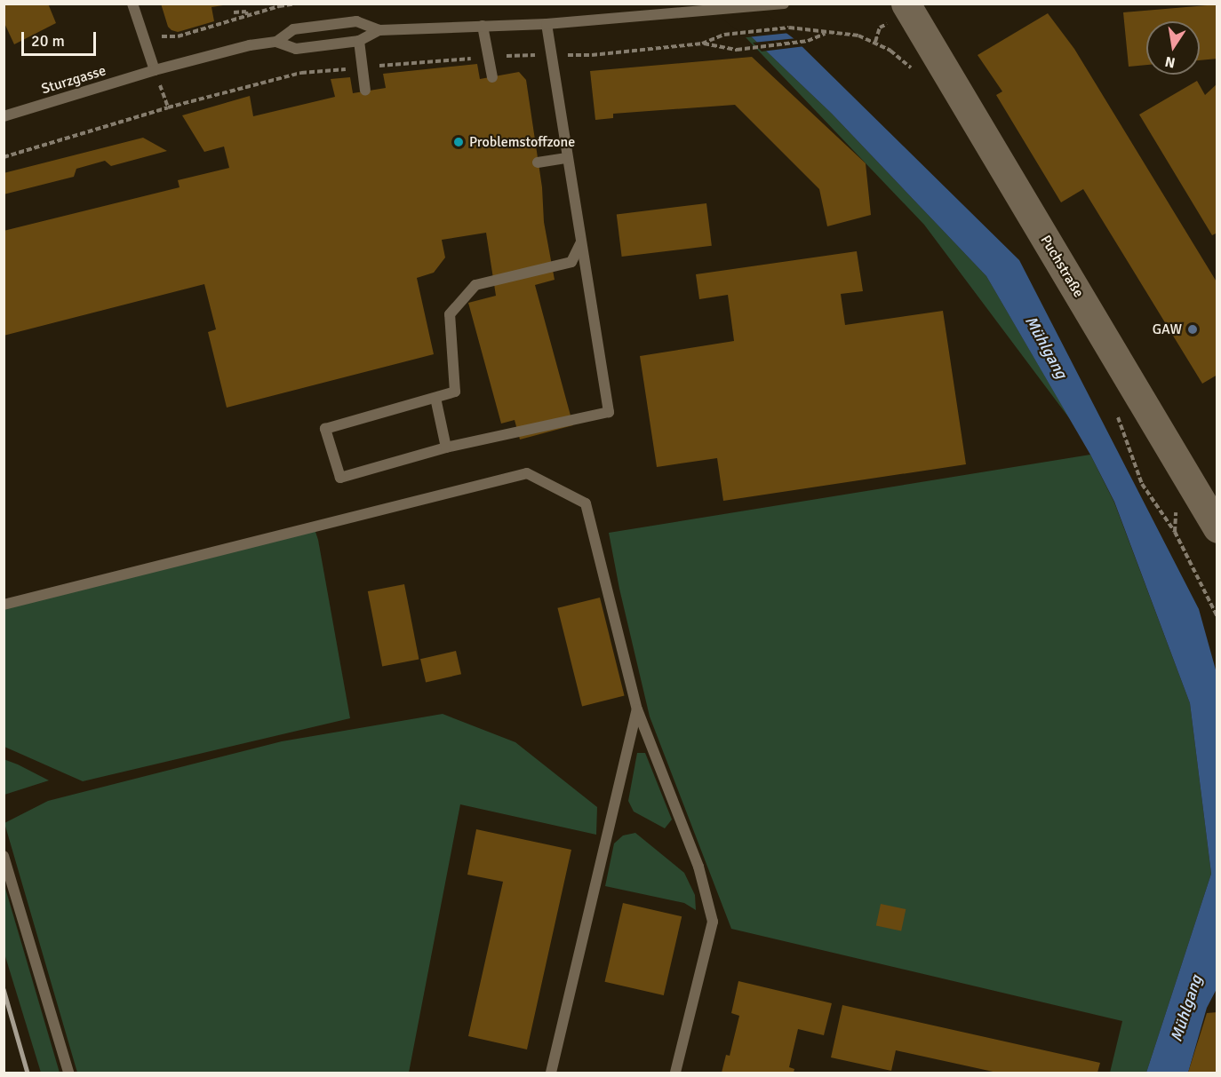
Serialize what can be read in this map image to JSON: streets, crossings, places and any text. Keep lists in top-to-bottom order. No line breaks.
{"streets":{"main road":["Puchstraße"],"lane":["Sturzgasse"]},"water":["Mühlgang"],"places":["Problemstoffzone","GAW"],"scale_bar":"20 m","north":"bottom"}
